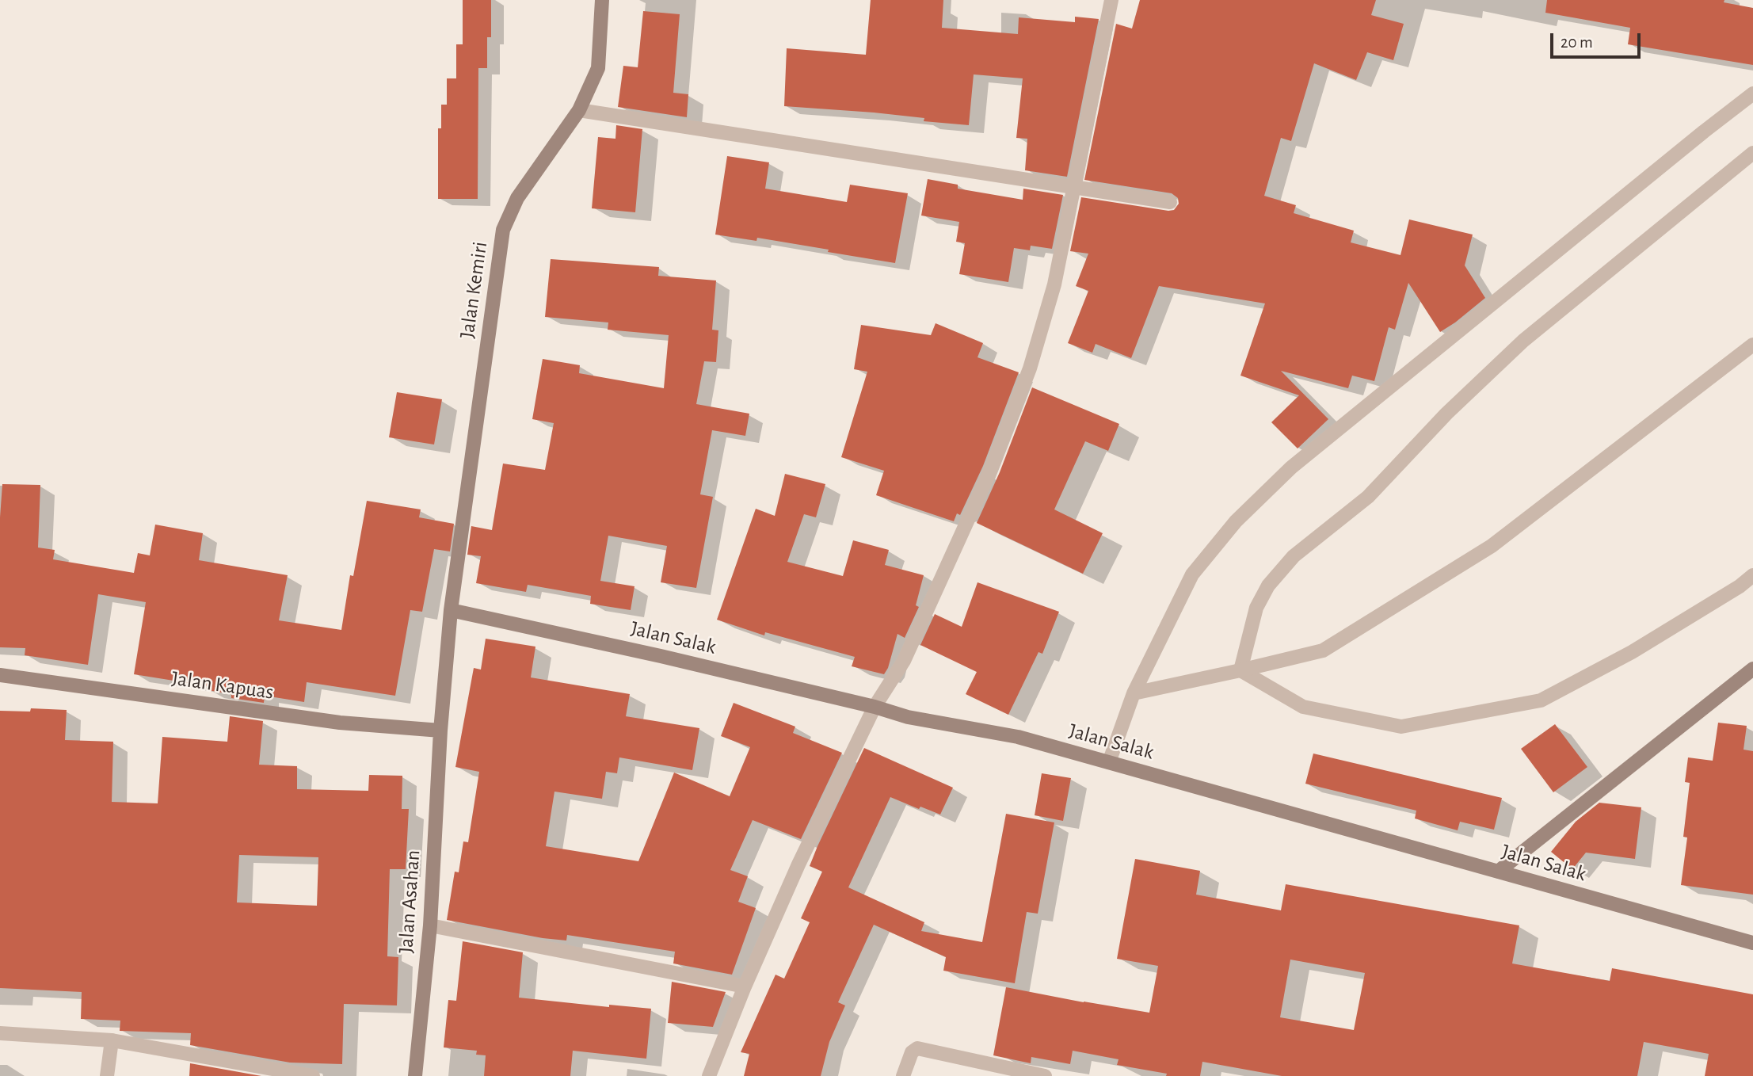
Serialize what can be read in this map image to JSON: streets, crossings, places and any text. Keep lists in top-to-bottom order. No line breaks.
{"streets":{"street":["Jalan Kemiri","Jalan Salak","Jalan Kapuas","Jalan Asahan"]},"crossings":[["Jalan Kemiri","Jalan Salak"],["Jalan Kemiri","Jalan Kapuas"],["Jalan Kemiri","Jalan Asahan"],["Jalan Kapuas","Jalan Asahan"]],"scale_bar":"20 m"}
